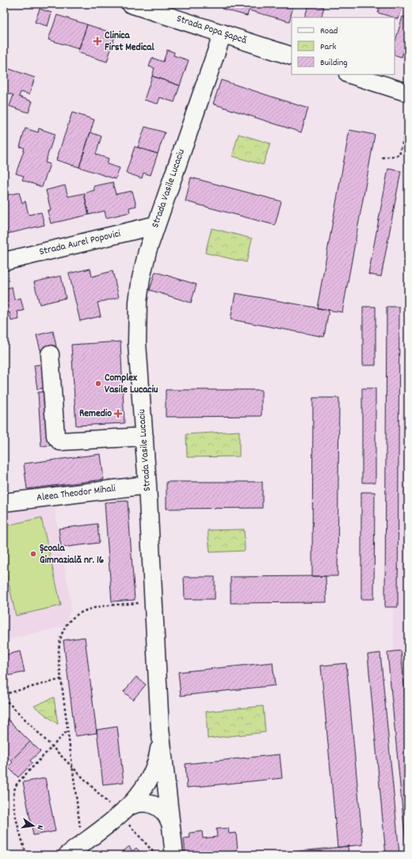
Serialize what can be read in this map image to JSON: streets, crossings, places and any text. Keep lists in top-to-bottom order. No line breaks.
{"streets":{"street":["Strada Popa Șapcă","Strada Vasile Lucaciu","Strada Aurel Popovici","Aleea Theodor Mihali"]},"crossings":[["Strada Popa Șapcă","Strada Vasile Lucaciu"],["Strada Vasile Lucaciu","Strada Aurel Popovici"],["Strada Vasile Lucaciu","Aleea Theodor Mihali"]],"places":{"health":["Clinica First Medical","Remedio"],"other":["Complex Vasile Lucaciu","Școala Gimnazială nr. 16"]},"legend":["Road","Park","Building"],"north":"right"}
